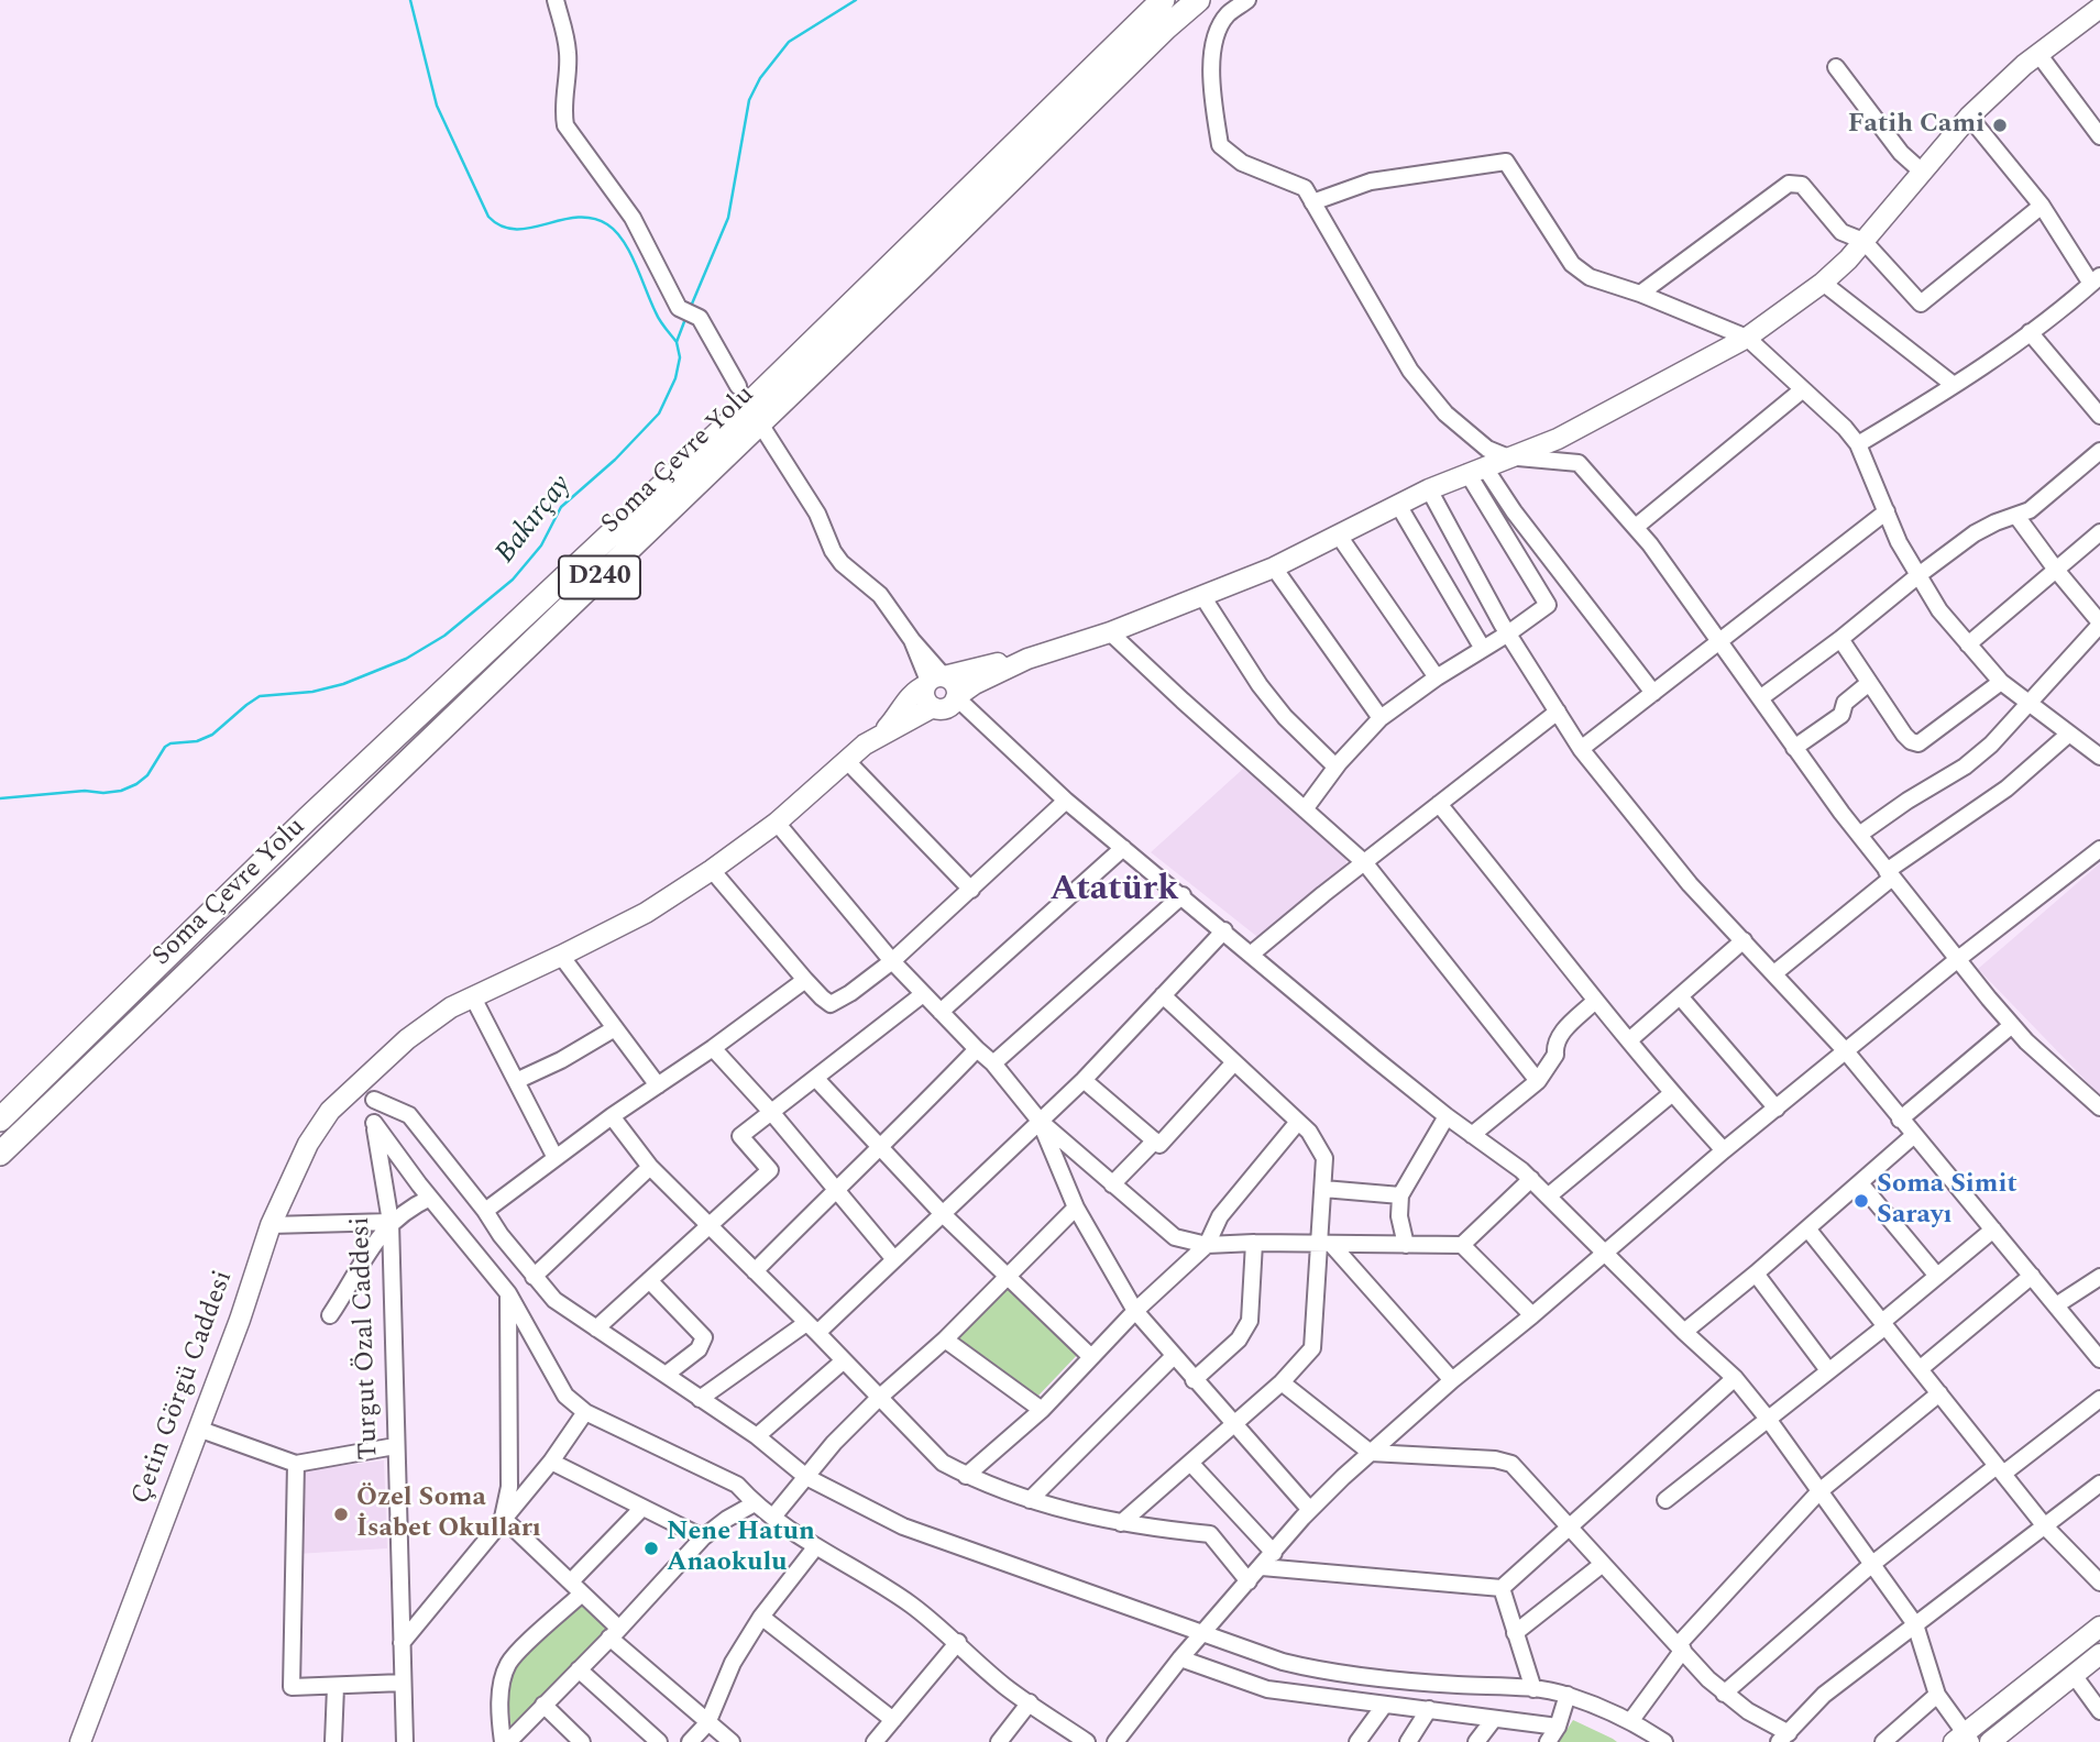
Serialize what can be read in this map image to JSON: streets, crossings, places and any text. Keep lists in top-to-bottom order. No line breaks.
{"streets":{"highway":["Soma Çevre Yolu","D240"],"main road":["Çetin Görgü Caddesi"],"street":["Turgut Özal Caddesi"]},"crossings":[["Turgut Özal Caddesi","Çetin Görgü Caddesi"]],"districts":["Atatürk"],"water":["Bakırçay"],"places":["Fatih Cami","Soma Simit Sarayı","Özel Soma İsabet Okulları","Nene Hatun Anaokulu"]}
